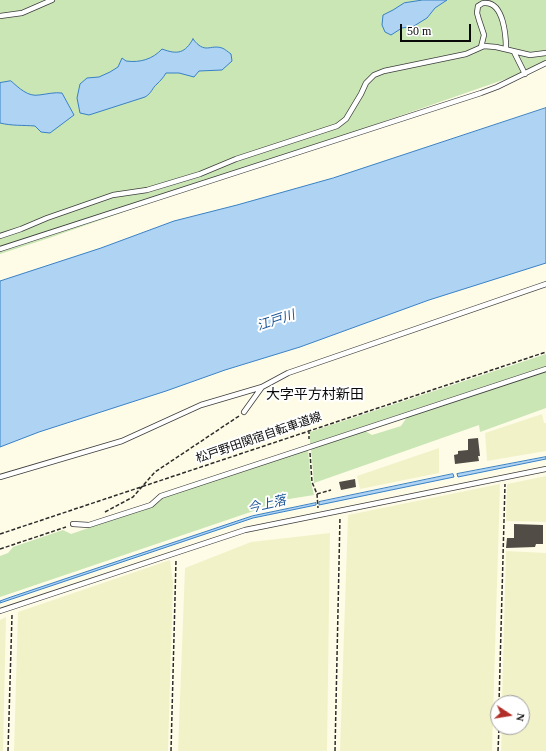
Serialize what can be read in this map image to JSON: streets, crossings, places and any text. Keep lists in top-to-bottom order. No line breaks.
{"streets":{"path":["松戸野田関宿自転車道線"]},"districts":["大字平方村新田"],"water":["江戸川","今上落"],"scale_bar":"50 m","north":"right"}
